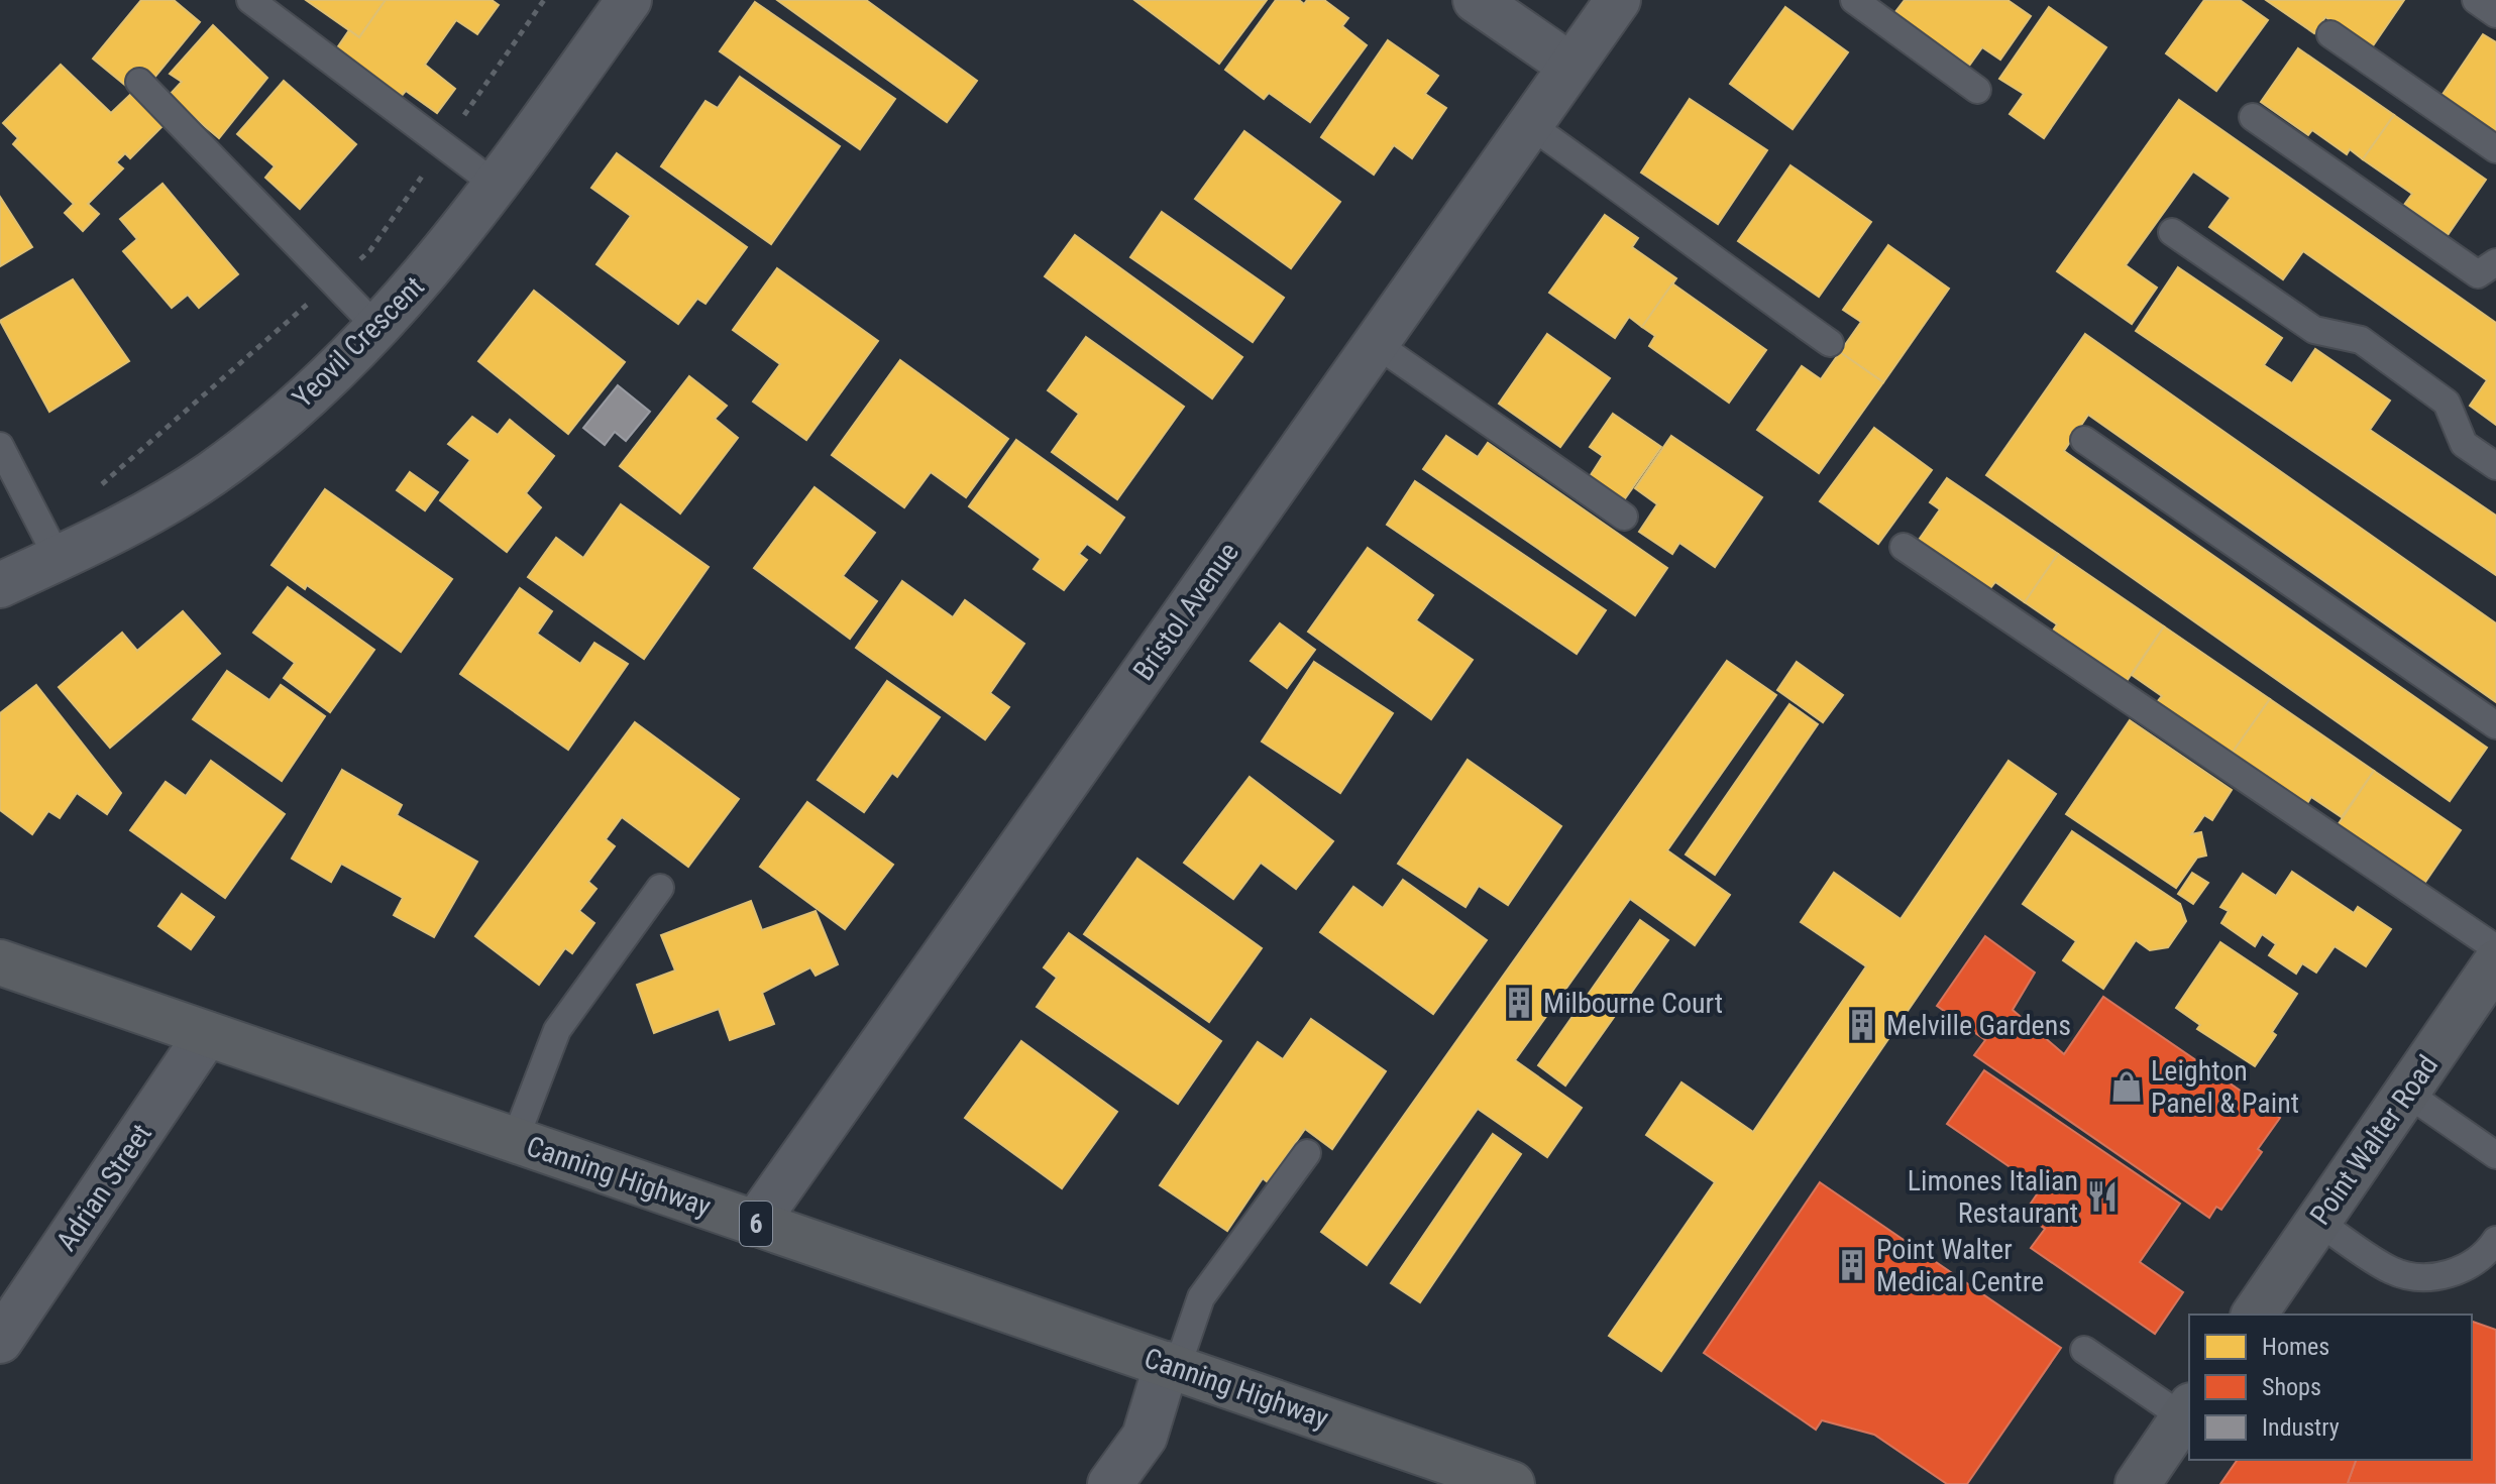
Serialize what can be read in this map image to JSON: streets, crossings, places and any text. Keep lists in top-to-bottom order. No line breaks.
{"streets":{"highway":["Canning Highway","6"],"main road":["Point Walter Road"],"street":["Yeovil Crescent","Bristol Avenue","Adrian Street"]},"crossings":[["Bristol Avenue","Canning Highway"],["Canning Highway","Adrian Street"]],"places":{"building":["Milbourne Court","Melville Gardens","Point Walter Medical Centre"],"shop":["Leighton Panel & Paint"],"restaurant":["Limones Italian Restaurant"]},"legend":["Homes","Shops","Industry"]}
